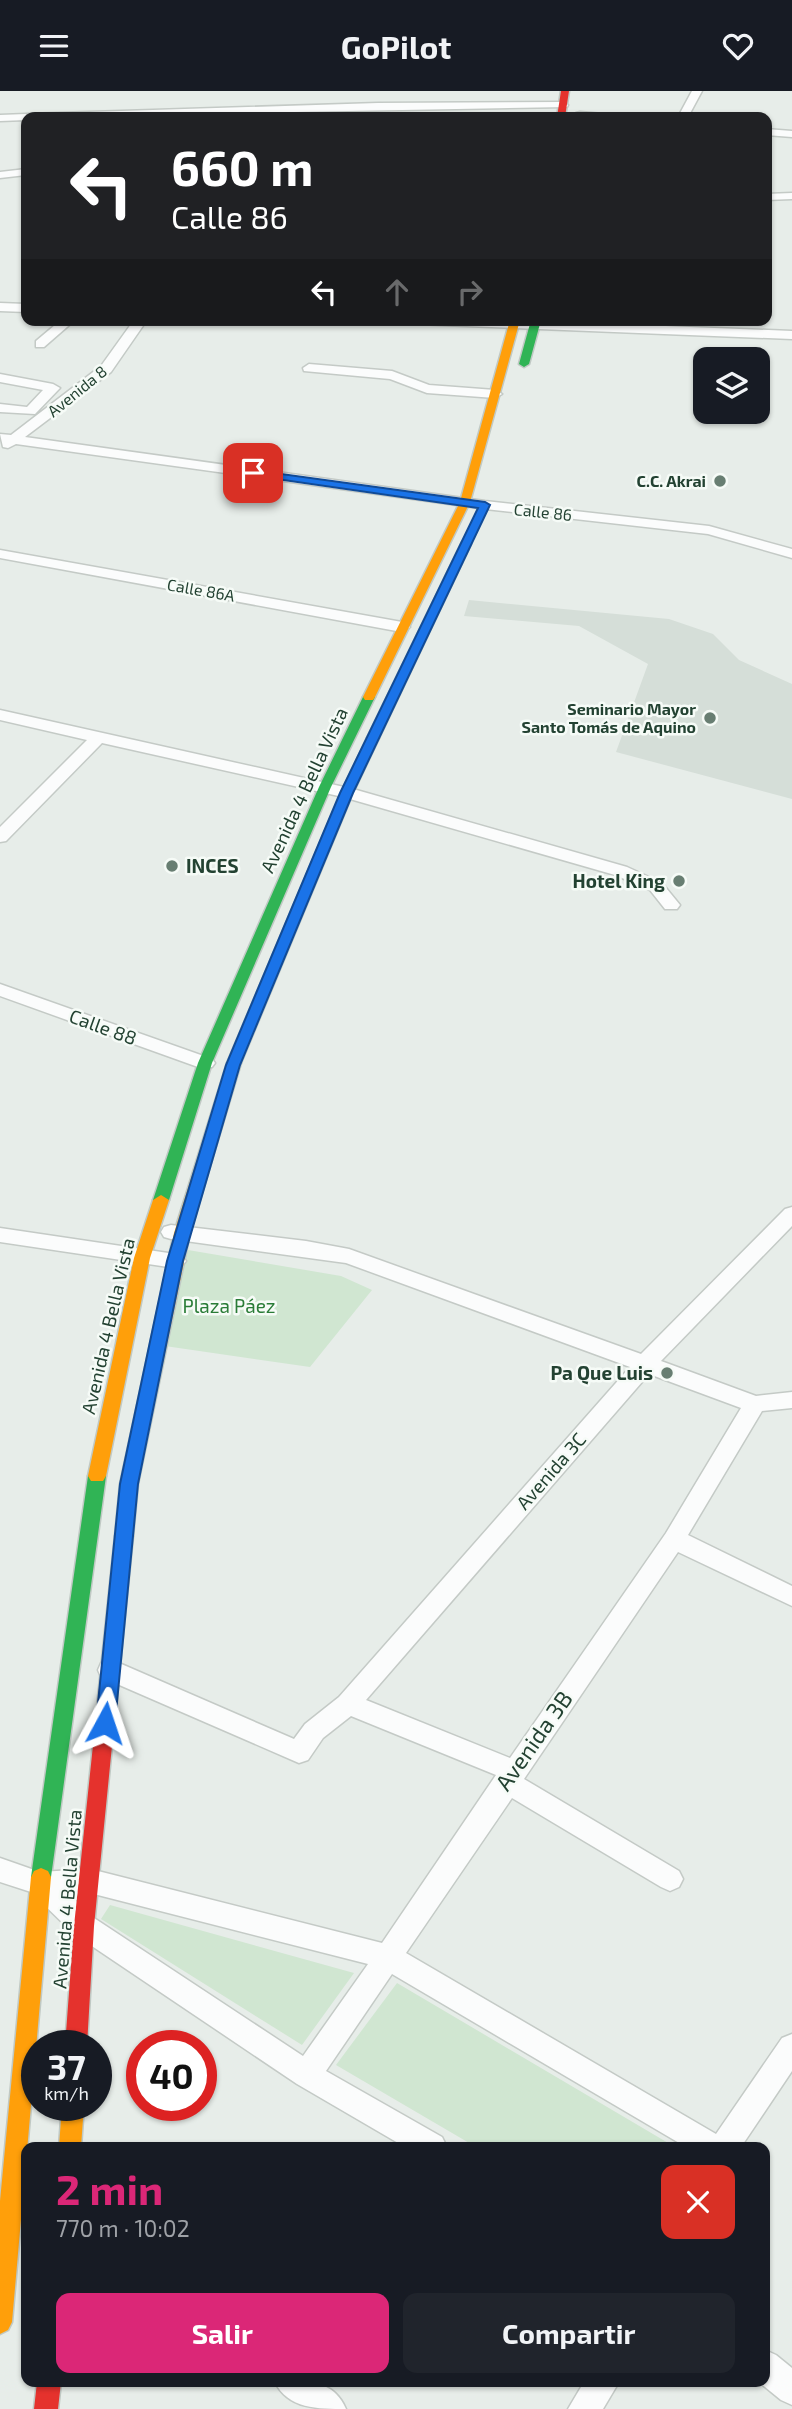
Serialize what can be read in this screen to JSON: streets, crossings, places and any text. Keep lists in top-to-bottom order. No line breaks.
{"streets":{"street":["Avenida 8","Calle 86","Calle 86A","Avenida 4 Bella Vista","Calle 88","Avenida 3C","Avenida 3B"]},"crossings":[["Avenida 8","Calle 86"],["Calle 86","Avenida 4 Bella Vista"],["Calle 86A","Avenida 4 Bella Vista"],["Avenida 4 Bella Vista","Calle 88"],["Avenida 4 Bella Vista","Avenida 3C"]],"parks":["Plaza Páez"],"places":["C.C. Akrai","Seminario Mayor Santo Tomás de Aquino","INCES","Hotel King","Pa Que Luis"],"page":{"header":"GoPilot","turn":["660 m","Calle 86"],"speed":"37 km/h","limit":"40","heading":["2 min","770 m · 10:02"],"buttons":["Salir","Compartir"]}}
